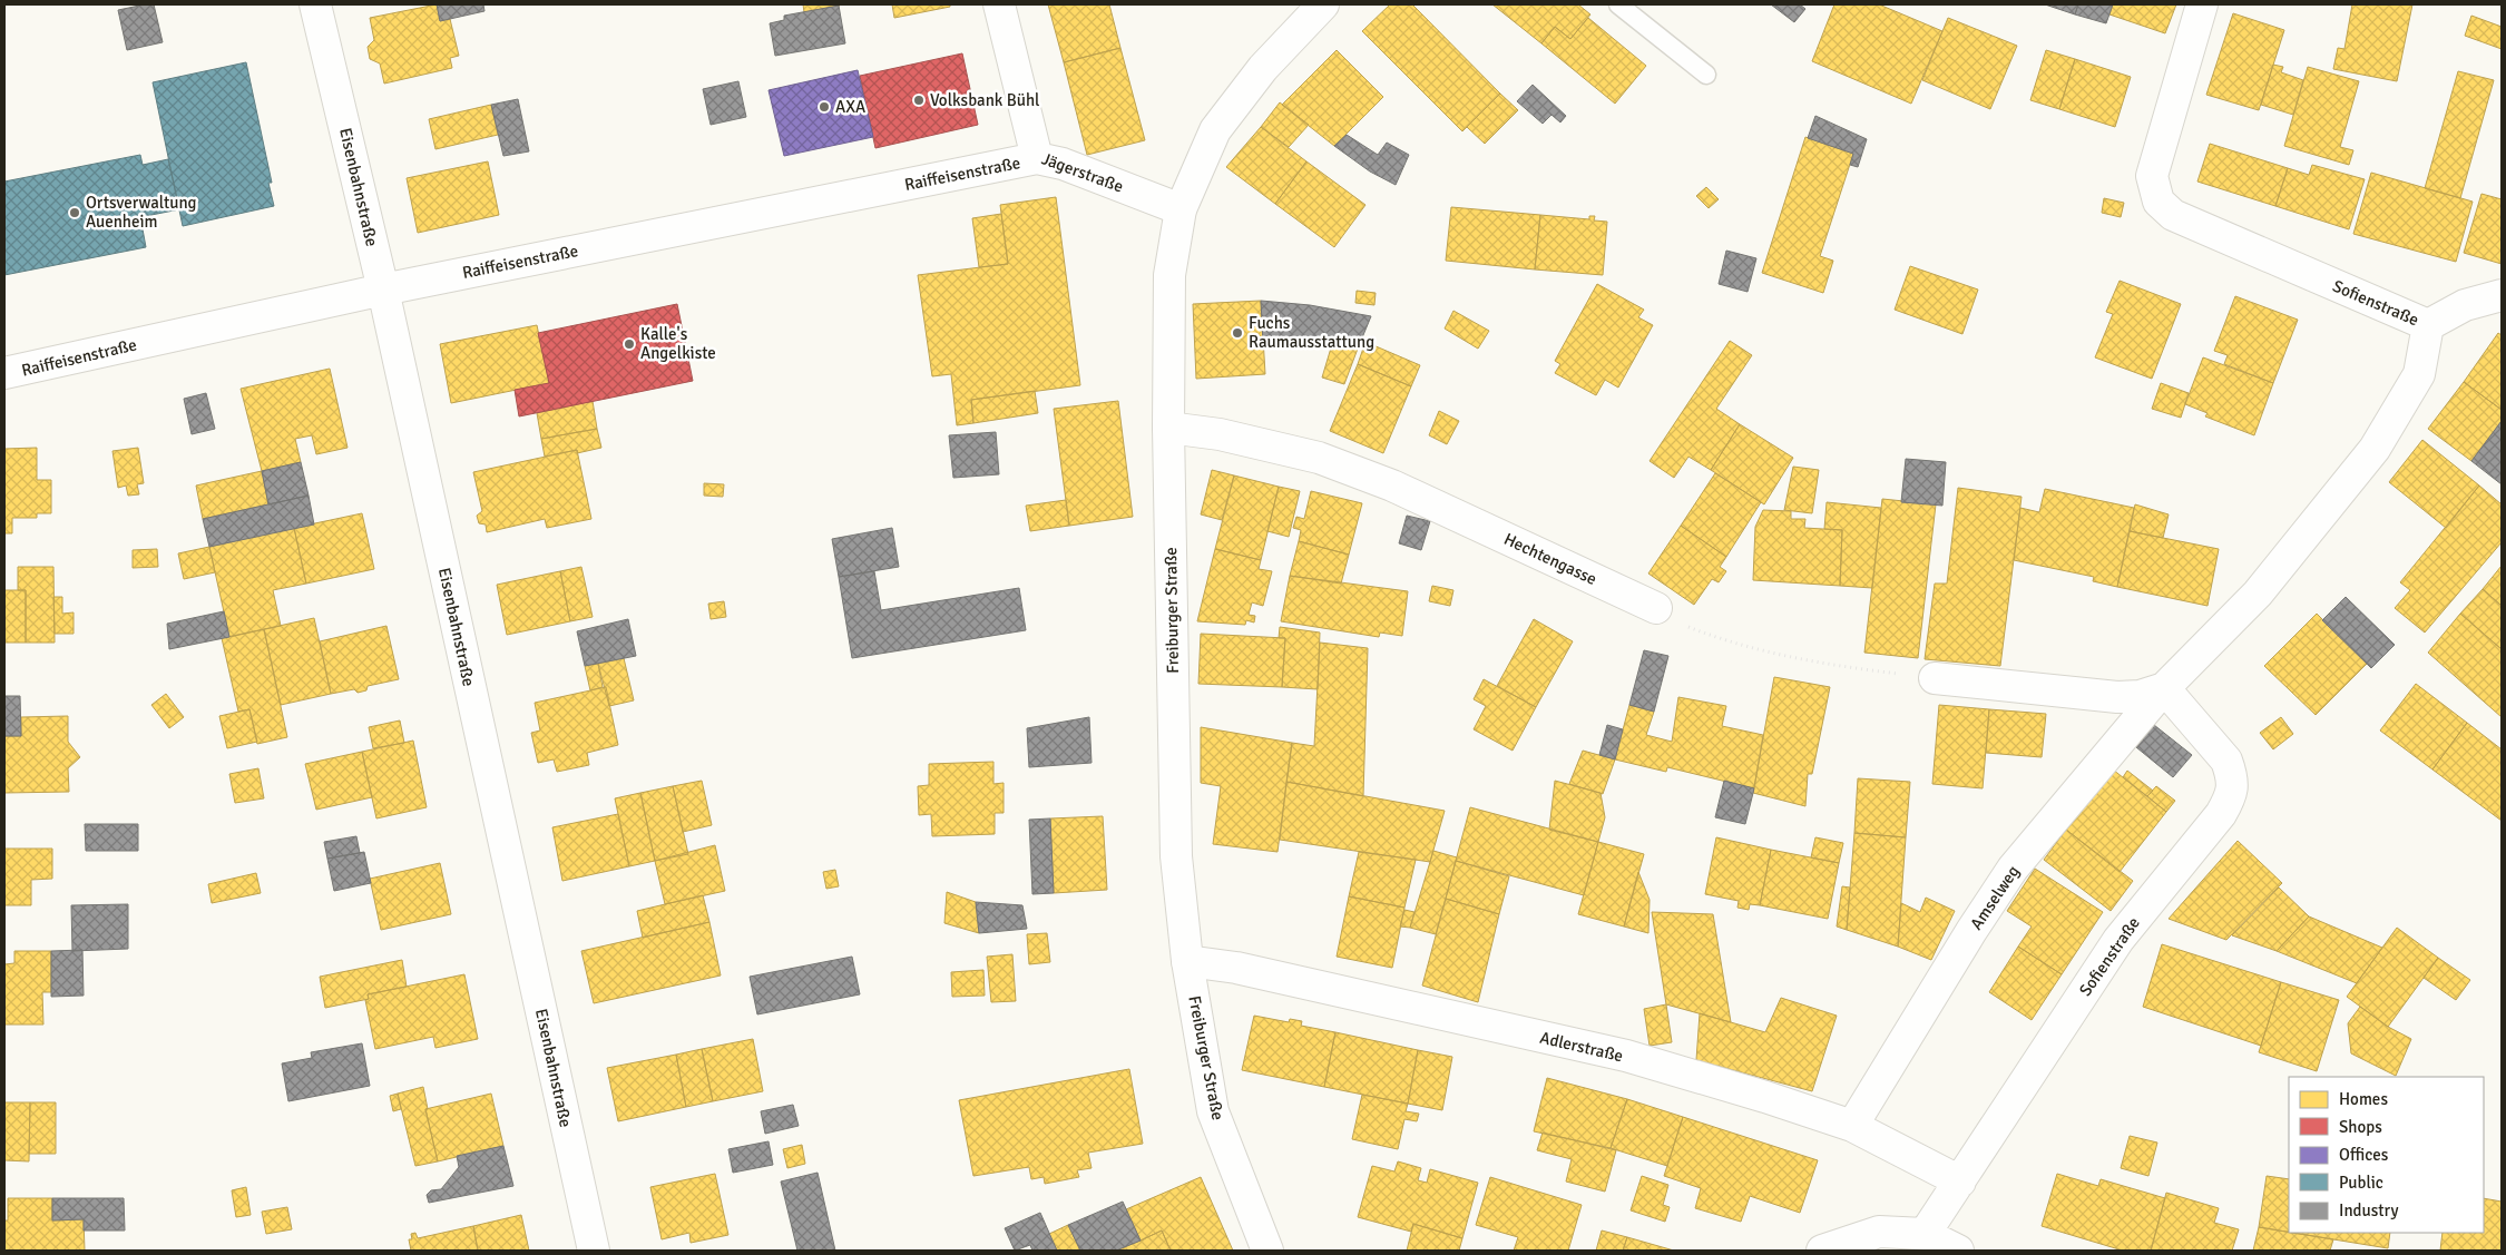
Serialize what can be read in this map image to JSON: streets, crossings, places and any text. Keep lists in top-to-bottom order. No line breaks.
{"streets":{"street":["Jägerstraße","Raiffeisenstraße","Eisenbahnstraße","Sofienstraße","Hechtengasse","Freiburger Straße","Amselweg","Adlerstraße"]},"crossings":[["Jägerstraße","Raiffeisenstraße"],["Jägerstraße","Freiburger Straße"],["Raiffeisenstraße","Eisenbahnstraße"],["Sofienstraße","Amselweg"],["Sofienstraße","Adlerstraße"],["Hechtengasse","Freiburger Straße"],["Freiburger Straße","Adlerstraße"],["Amselweg","Adlerstraße"]],"places":["Volksbank Bühl","AXA","Ortsverwaltung Auenheim","Fuchs Raumausstattung","Kalle's Angelkiste"],"legend":["Homes","Shops","Offices","Public","Industry"]}
